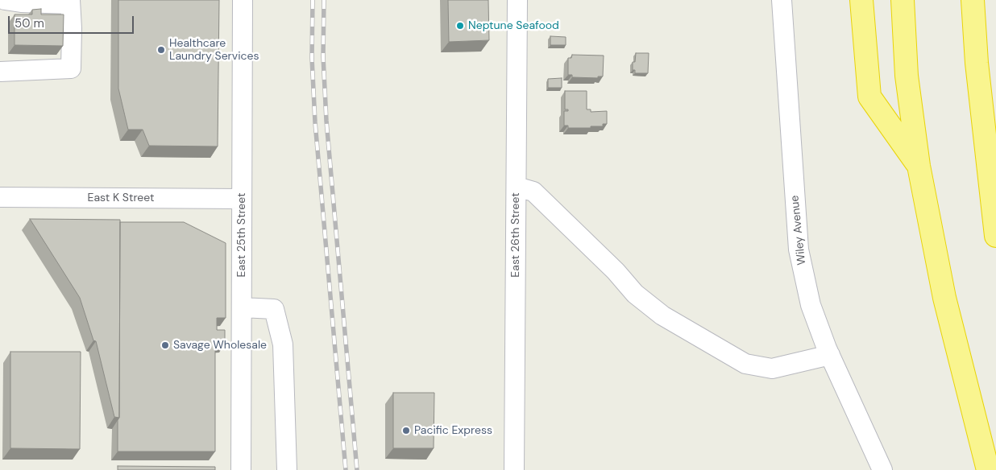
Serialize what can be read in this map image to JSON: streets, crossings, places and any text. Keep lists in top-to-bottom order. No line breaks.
{"streets":{"street":["East K Street","Wiley Avenue","East 25th Street","East 26th Street"]},"crossings":[["East K Street","East 25th Street"]],"places":["Neptune Seafood","Healthcare Laundry Services","Savage Wholesale","Pacific Express"],"scale_bar":"50 m"}
